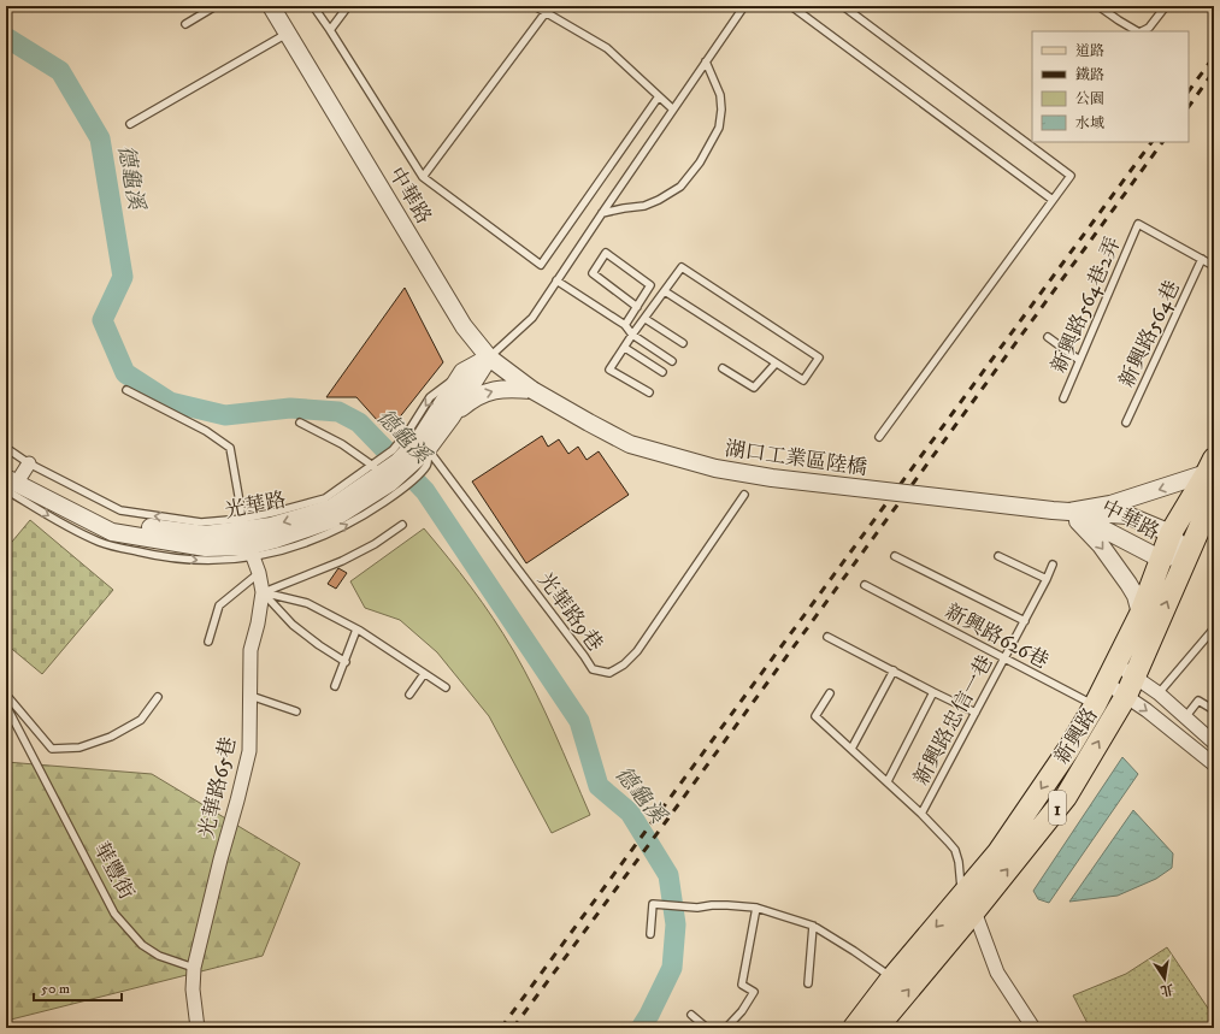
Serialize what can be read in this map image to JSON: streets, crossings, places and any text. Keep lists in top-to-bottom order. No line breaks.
{"streets":{"main road":["新興路","1"],"street":["中華路","湖口工業區陸橋","光華路","光華路65巷"],"lane":["新興路564巷2弄","新興路564巷","光華路9巷","新興路626巷","新興路忠信一巷","華豐街"]},"crossings":[["中華路","湖口工業區陸橋"],["中華路","光華路"],["中華路","新興路"],["新興路564巷2弄","新興路564巷"],["光華路","光華路9巷"],["光華路","光華路65巷"],["新興路626巷","新興路忠信一巷"],["新興路626巷","新興路"],["光華路65巷","華豐街"]],"water":["德龜溪"],"legend":["道路","鐵路","公園","水域"],"scale_bar":"50 m","north":"bottom"}
